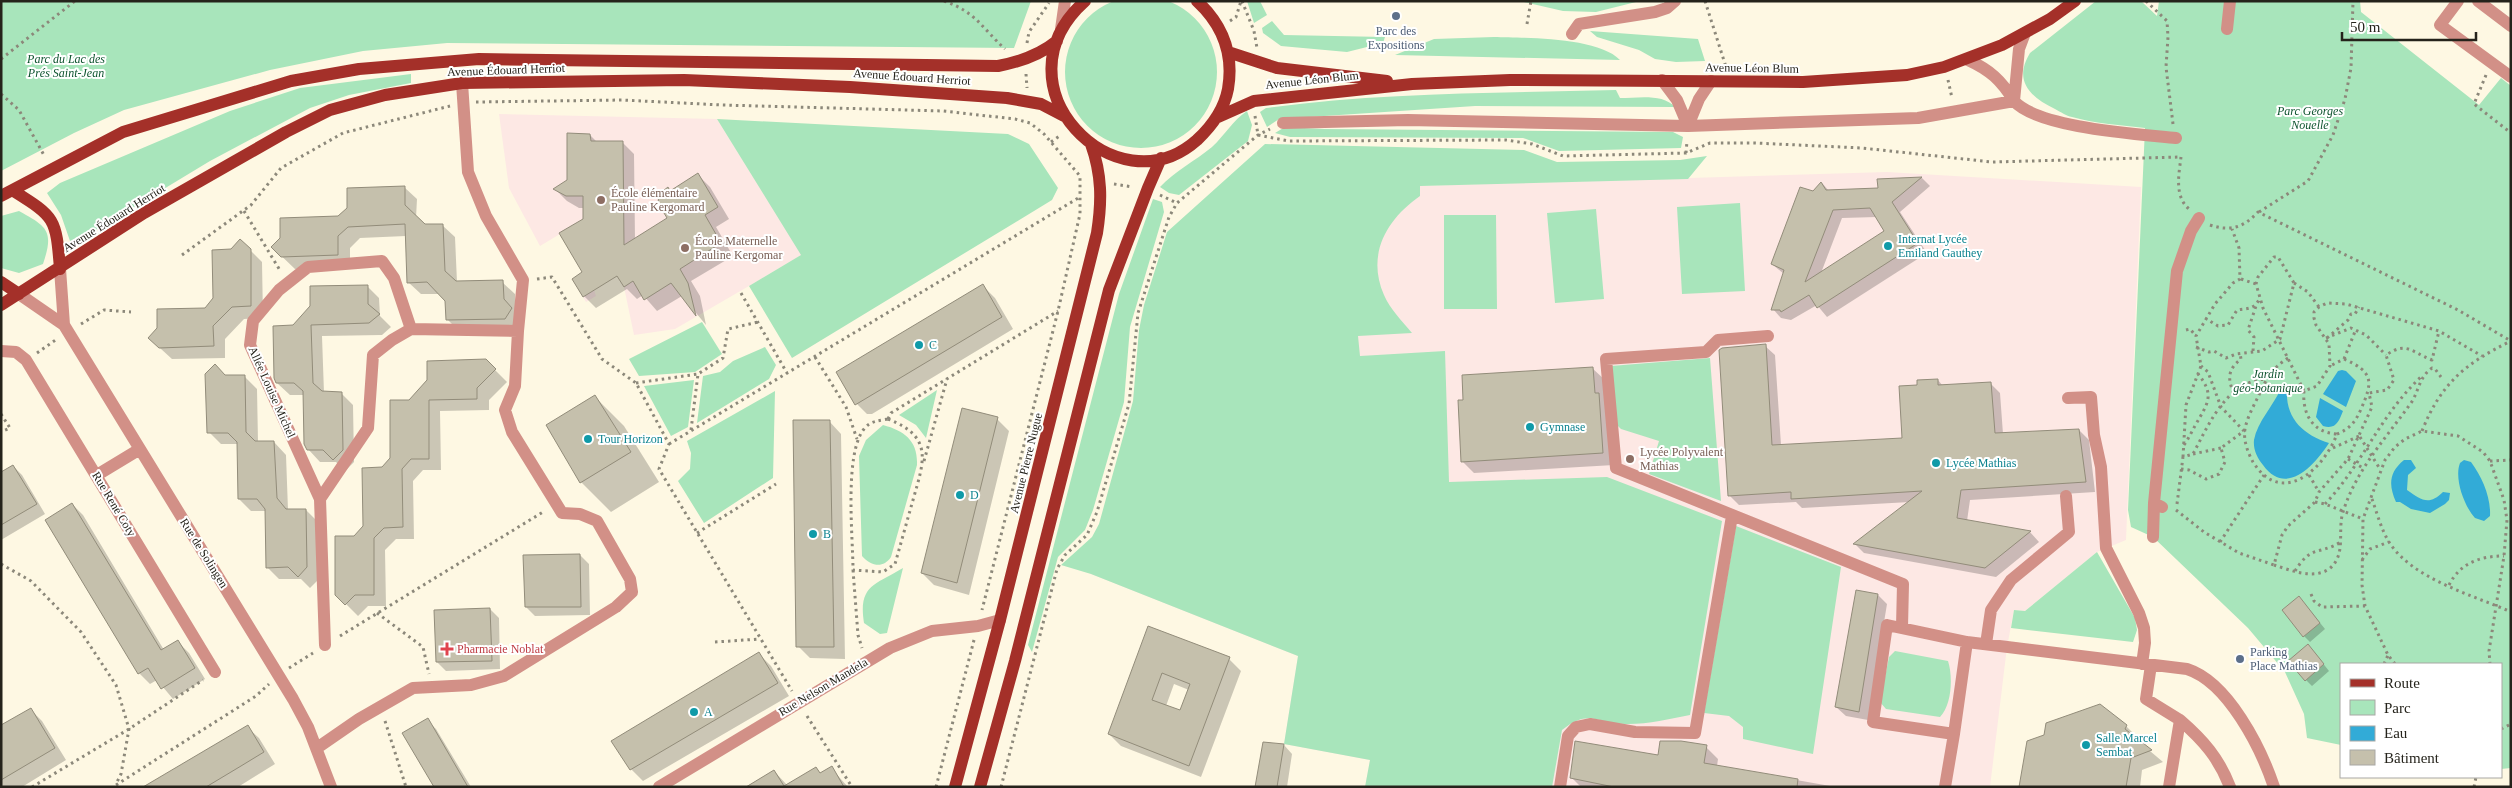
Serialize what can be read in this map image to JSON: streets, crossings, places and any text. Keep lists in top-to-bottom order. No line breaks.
{"streets":{"main road":["Avenue Léon Blum","Avenue Édouard Herriot","Avenue Pierre Nugue"],"street":["Allée Louise Michel","Rue René Coty","Rue de Solingen","Rue Nelson Mandela"]},"crossings":[["Avenue Édouard Herriot","Rue de Solingen"],["Avenue Pierre Nugue","Rue Nelson Mandela"]],"parks":["Parc du Lac des Prés Saint-Jean","Parc Georges Nouelle","Jardin géo-botanique"],"places":{"other":["Parc des Expositions","École élémentaire Pauline Kergomard","Internat Lycée Emiland Gauthey","École Maternelle Pauline Kergomar","C","Gymnase","Tour Horizon","Lycée Polyvalent Mathias","Lycée Mathias","D","B","Parking Place Mathias","A","Salle Marcel Sembat"],"health":["Pharmacie Noblat"]},"legend":["Route","Parc","Eau","Bâtiment"],"scale_bar":"50 m"}
